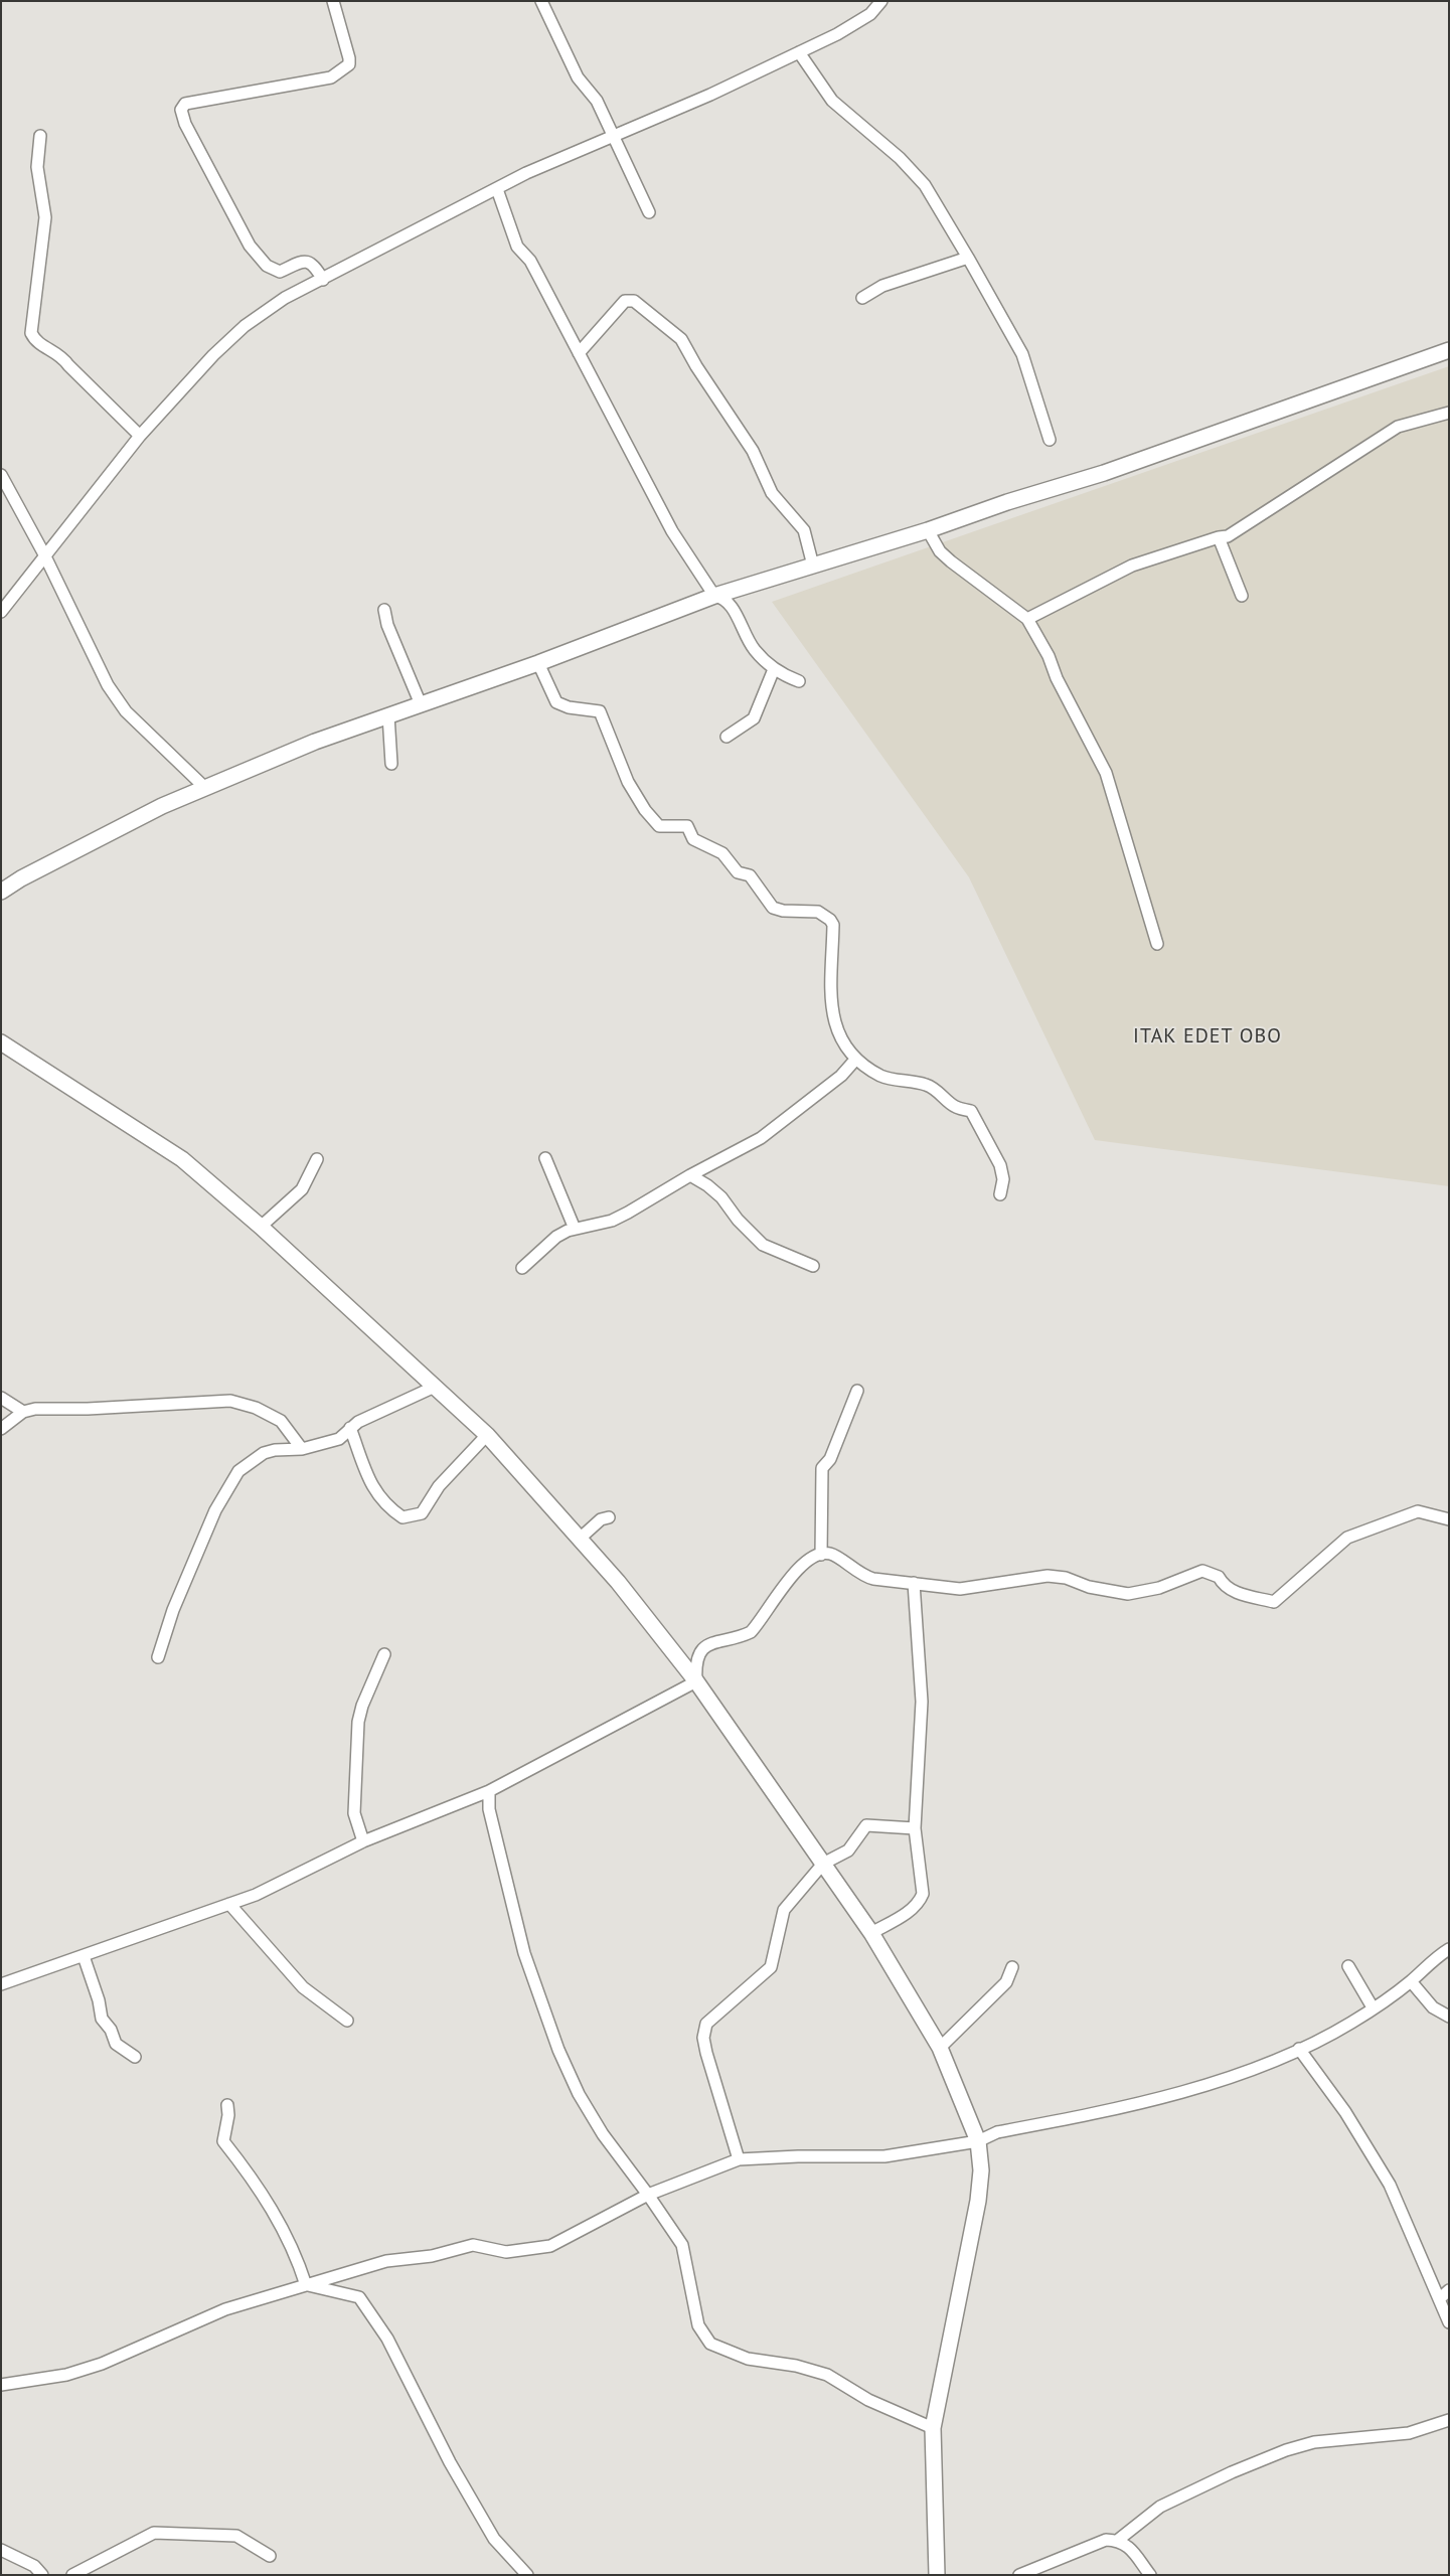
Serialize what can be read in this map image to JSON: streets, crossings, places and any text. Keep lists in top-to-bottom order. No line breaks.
{"districts":["ITAK EDET OBO"]}
